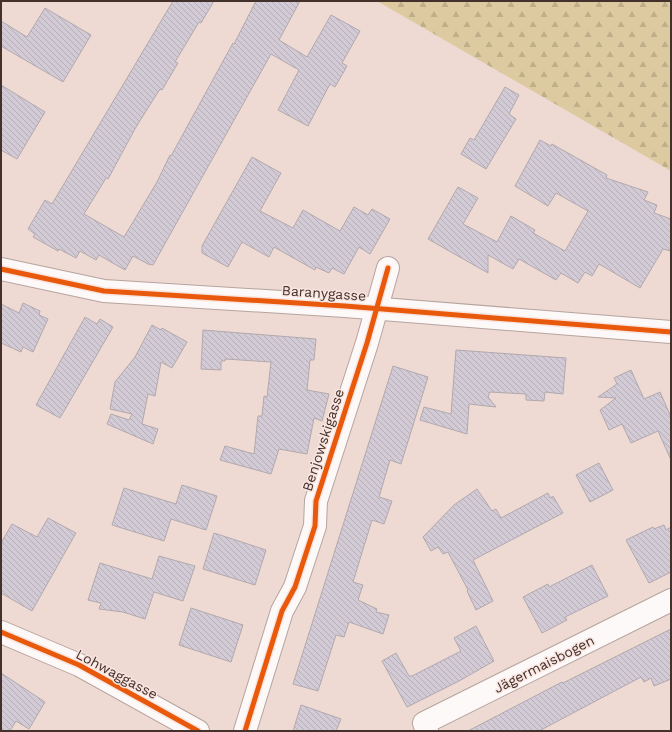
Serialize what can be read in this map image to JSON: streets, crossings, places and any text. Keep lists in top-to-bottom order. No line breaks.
{"streets":{"street":["Baranygasse","Benjowskigasse","Jägermaisbogen","Lohwaggasse"]},"crossings":[["Baranygasse","Benjowskigasse"]]}
